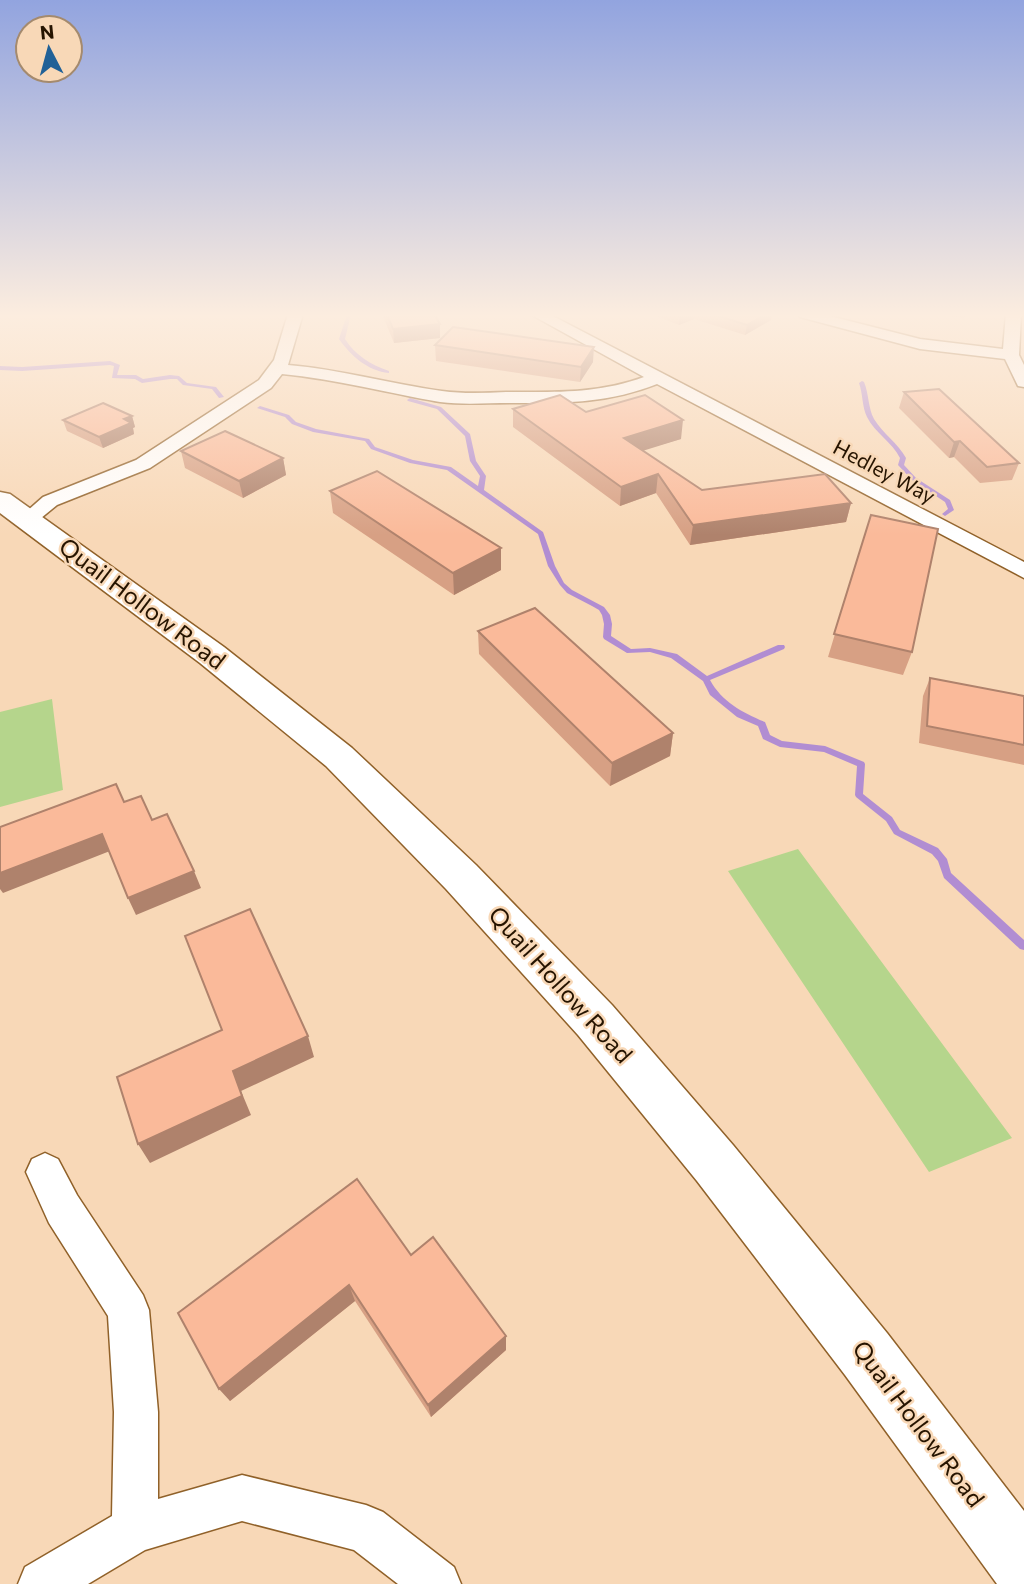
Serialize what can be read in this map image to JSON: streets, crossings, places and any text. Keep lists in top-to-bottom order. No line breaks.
{"streets":{"main road":["Quail Hollow Road"],"street":["Hedley Way"]},"north":"top"}
